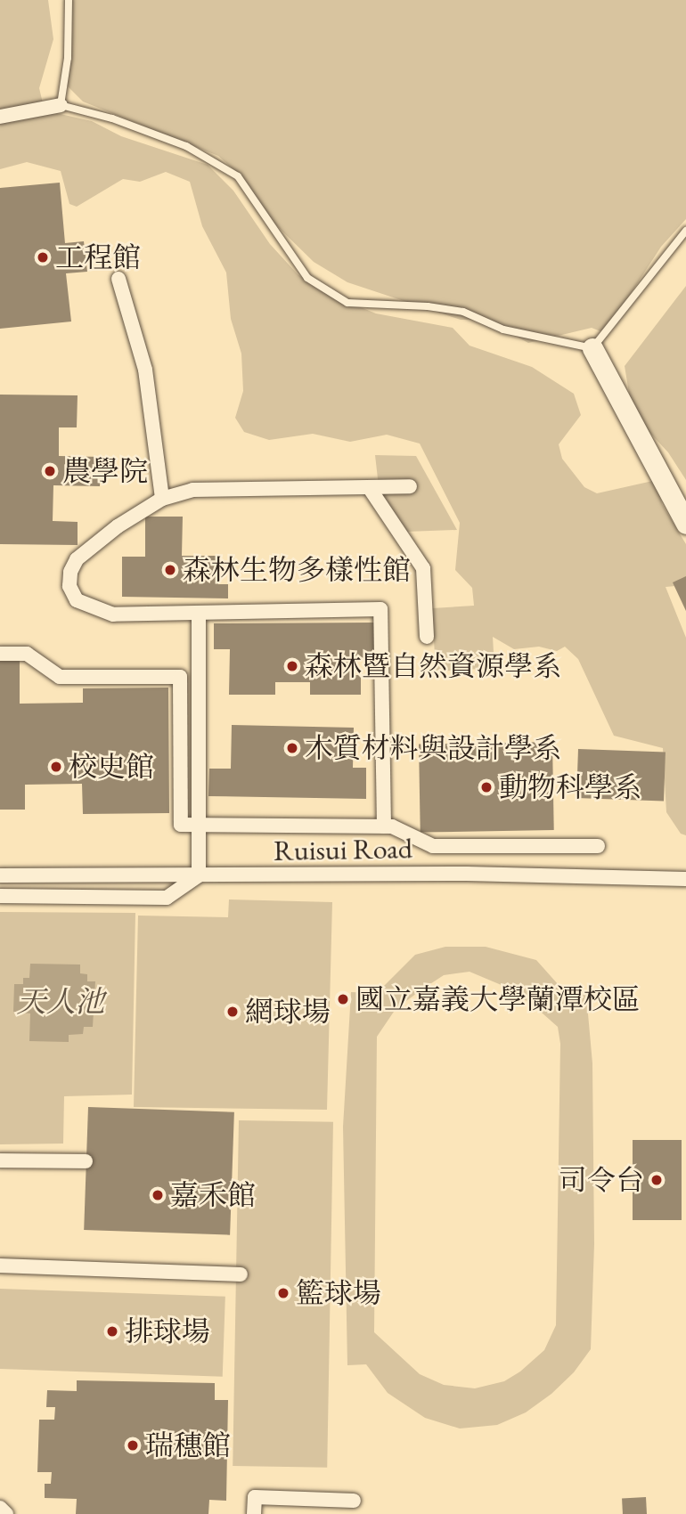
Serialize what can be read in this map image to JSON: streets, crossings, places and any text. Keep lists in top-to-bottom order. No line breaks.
{"streets":{"street":["Ruisui Road"]},"water":["天人池"],"places":["工程館","農學院","森林生物多樣性館","森林暨自然資源學系","木質材料與設計學系","校史館","動物科學系","國立嘉義大學蘭潭校區","網球場","司令台","嘉禾館","籃球場","排球場","瑞穗館"]}
